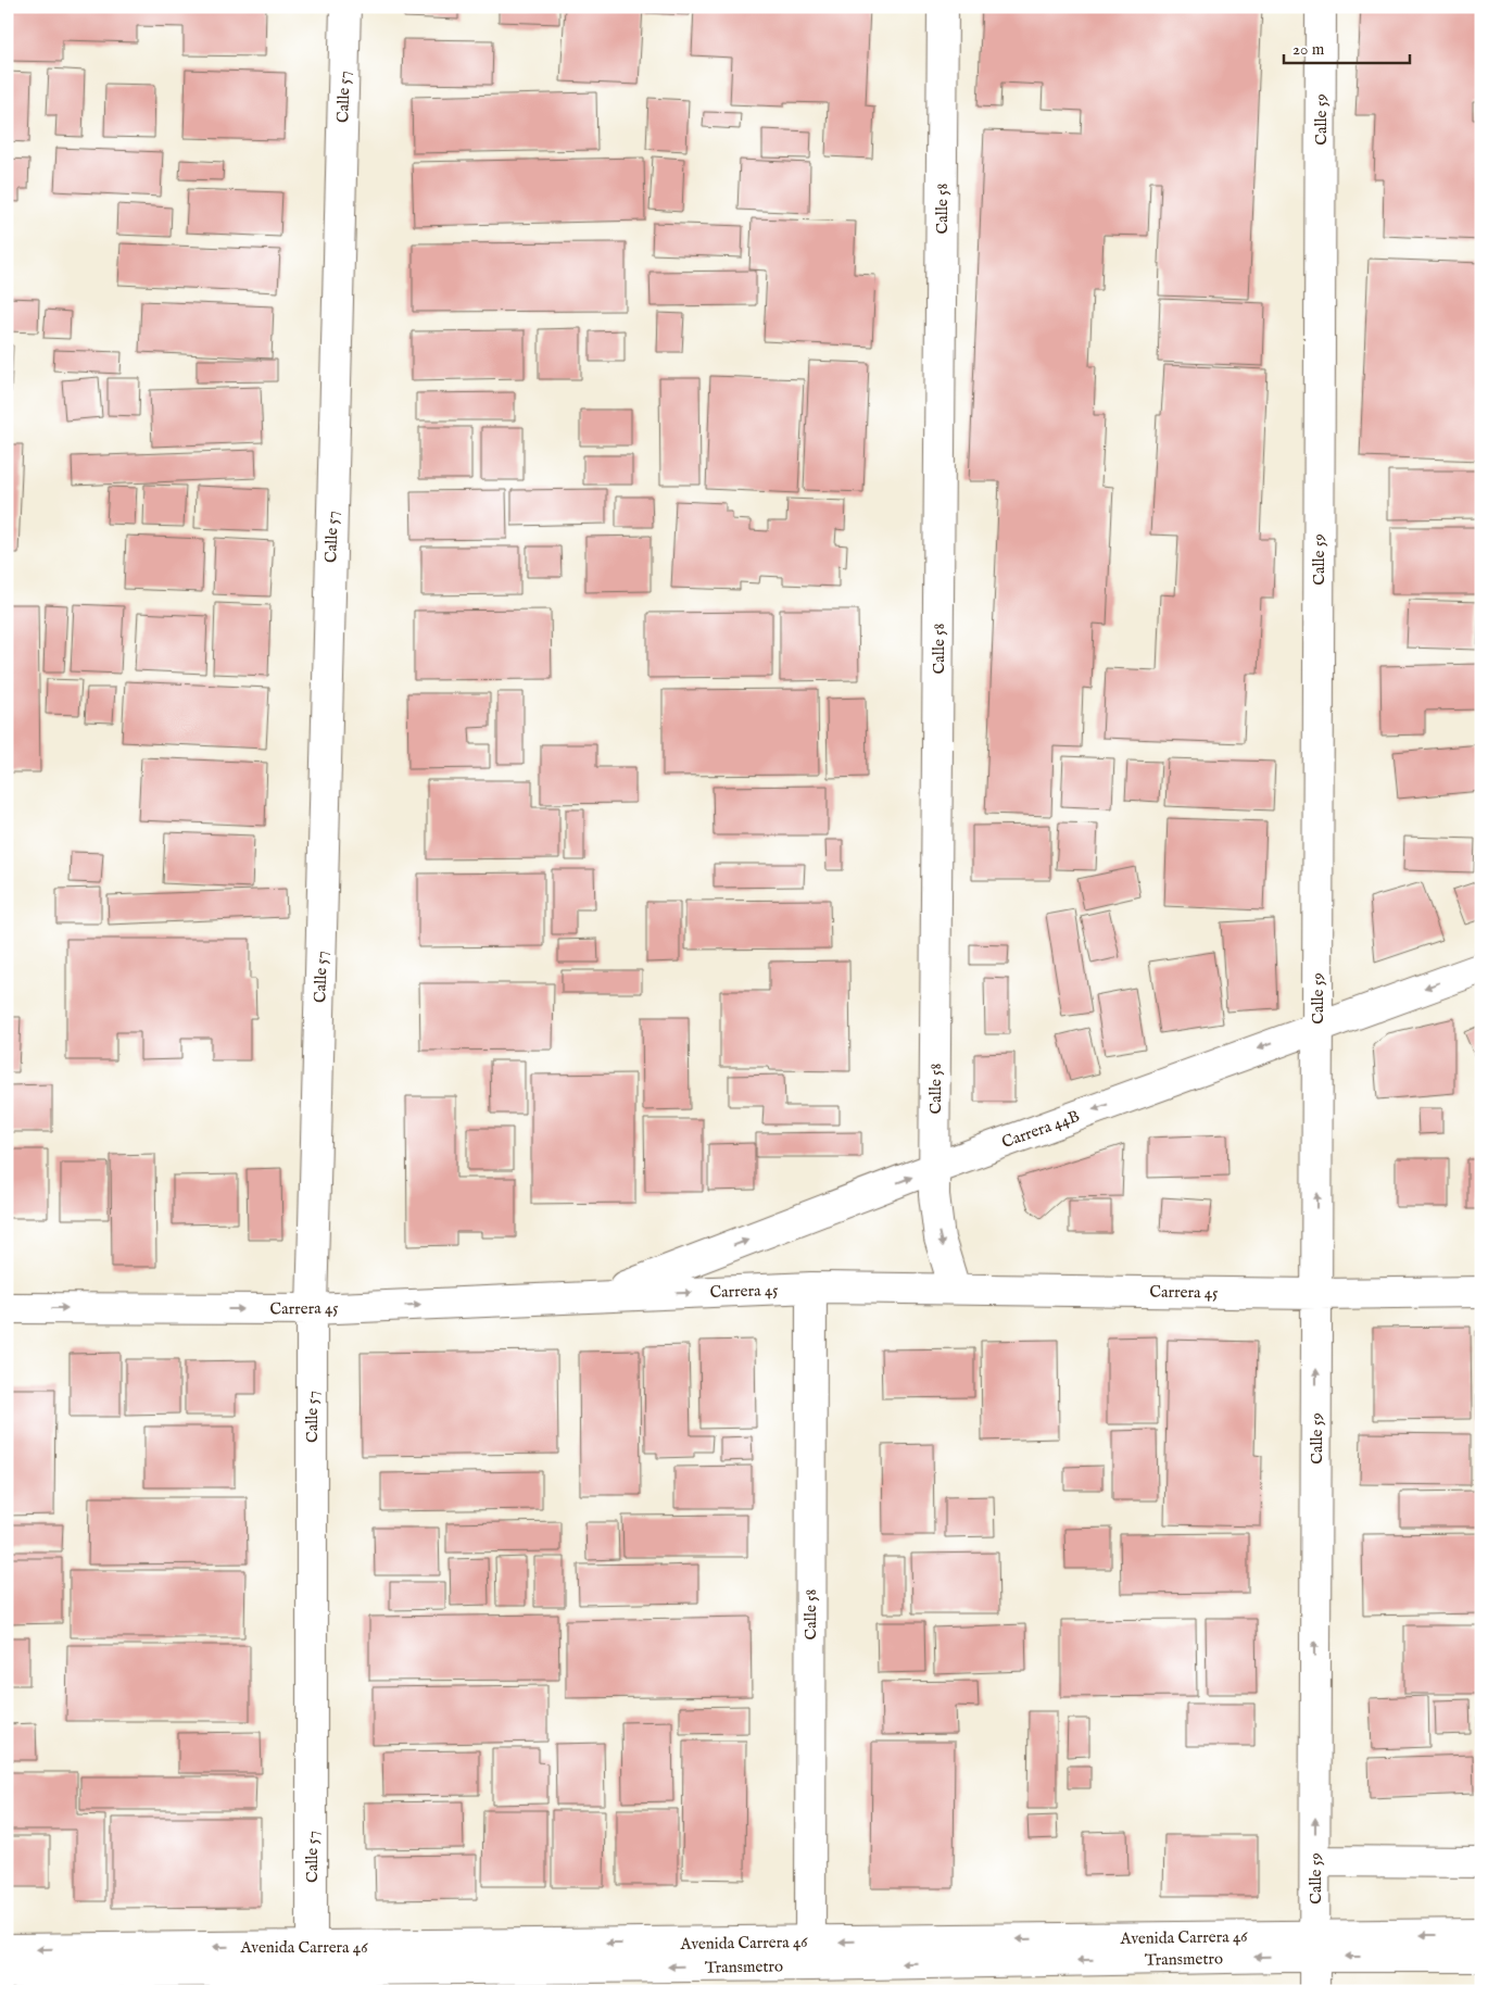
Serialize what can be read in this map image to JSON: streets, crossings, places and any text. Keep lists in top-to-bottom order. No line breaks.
{"streets":{"street":["Calle 57","Calle 59","Calle 58","Carrera 44B","Carrera 45","Avenida Carrera 46","Transmetro"]},"crossings":[["Calle 57","Carrera 45"],["Calle 57","Avenida Carrera 46"],["Calle 59","Carrera 44B"],["Calle 59","Carrera 45"],["Calle 59","Avenida Carrera 46"],["Calle 59","Transmetro"],["Calle 58","Carrera 44B"],["Calle 58","Carrera 45"],["Calle 58","Avenida Carrera 46"],["Carrera 44B","Carrera 45"],["Avenida Carrera 46","Transmetro"]],"one_way":["Calle 59","Carrera 45","Avenida Carrera 46","Transmetro"],"scale_bar":"20 m"}
